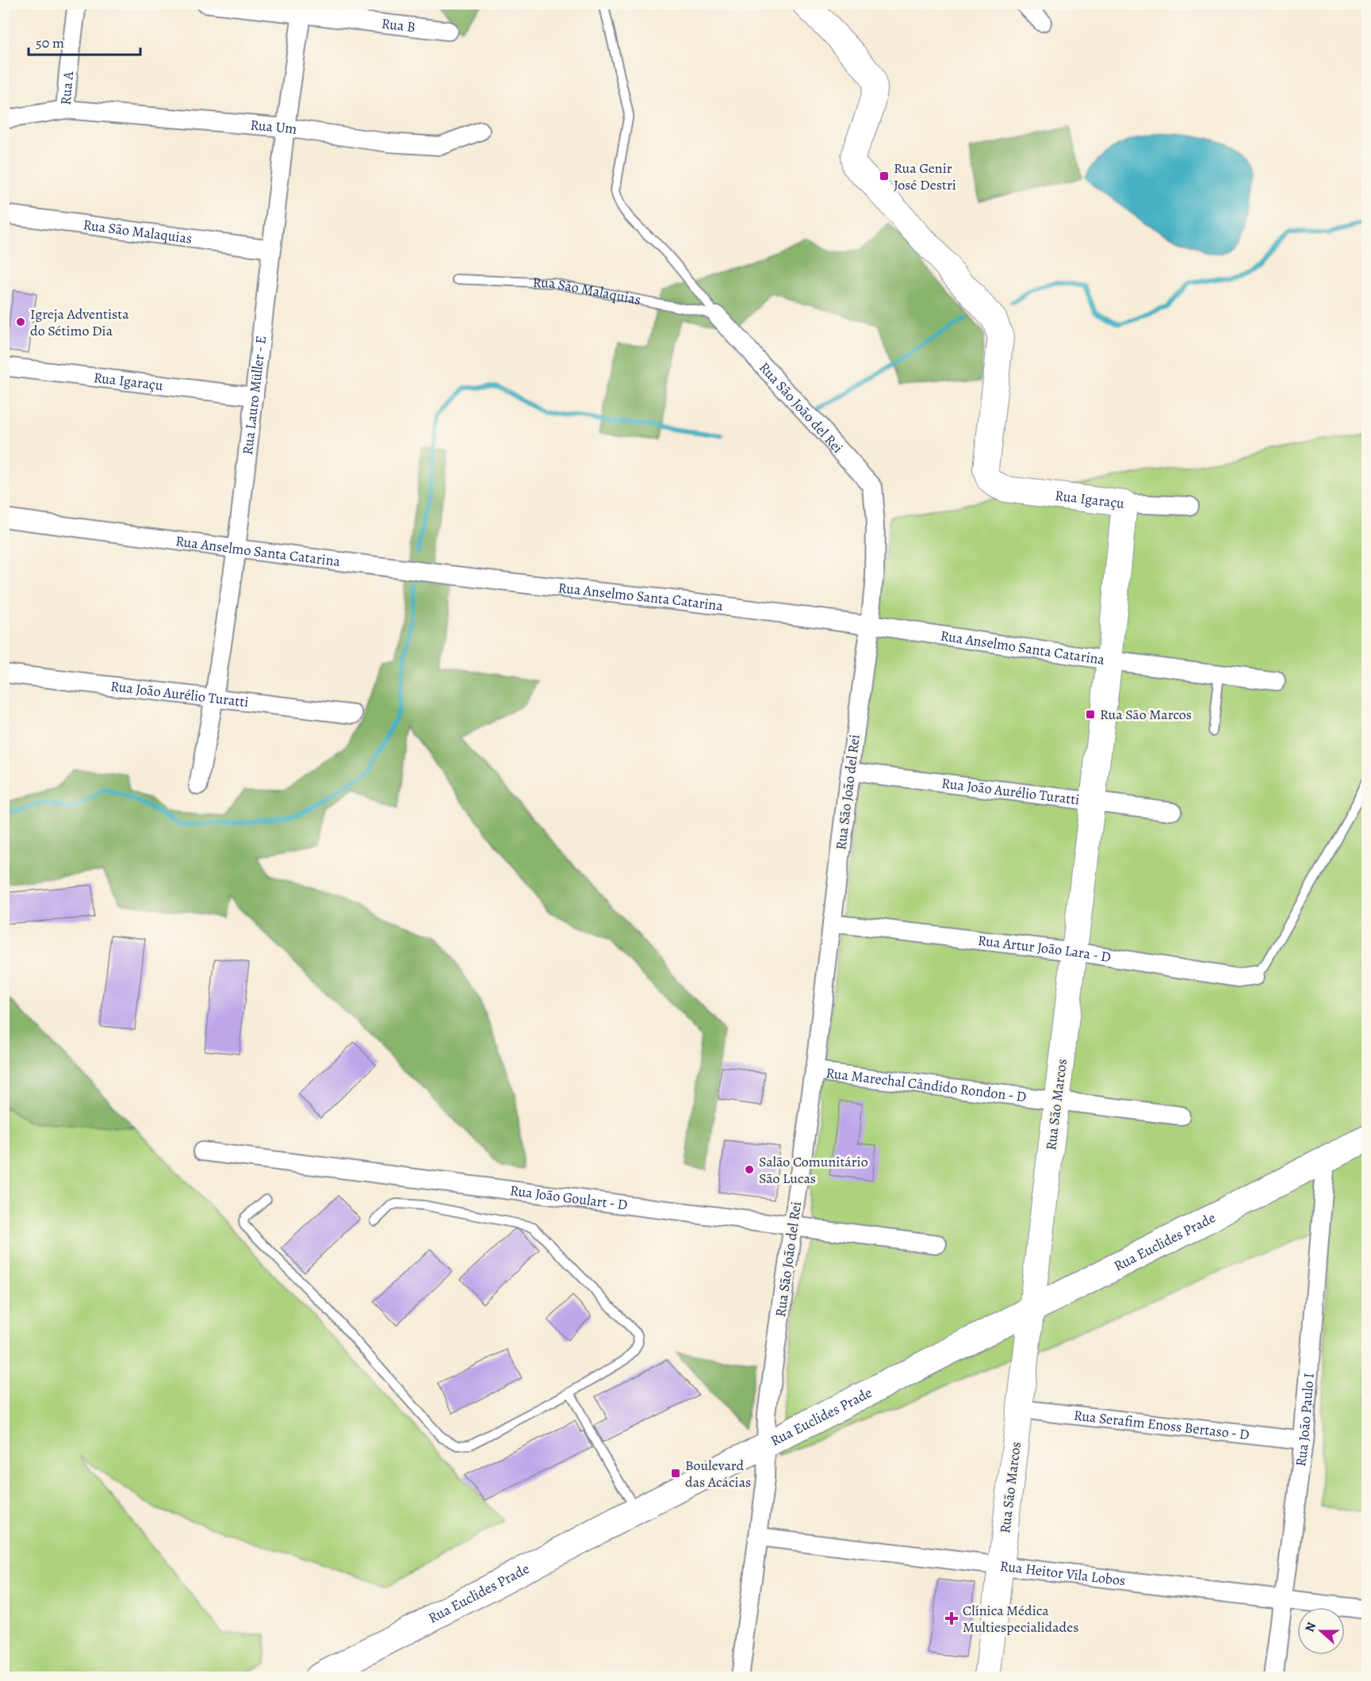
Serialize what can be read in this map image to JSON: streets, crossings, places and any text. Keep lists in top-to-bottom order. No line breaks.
{"streets":{"main road":["Rua Euclides Prade"],"street":["Rua B","Rua A","Rua Um","Rua São Malaquias","Rua Igaraçu","Rua Lauro Müller - E","Rua São João del Rei","Rua Anselmo Santa Catarina","Rua João Aurélio Turatti","Rua Artur João Lara - D","Rua Marechal Cândido Rondon - D","Rua São Marcos","Rua João Goulart - D","Rua João Paulo I","Rua Serafim Enoss Bertaso - D","Rua Heitor Vila Lobos"]},"crossings":[["Rua B","Rua Lauro Müller - E"],["Rua A","Rua Um"],["Rua Um","Rua Lauro Müller - E"],["Rua São Malaquias","Rua Lauro Müller - E"],["Rua São Malaquias","Rua São João del Rei"],["Rua Igaraçu","Rua Lauro Müller - E"],["Rua Igaraçu","Rua São Marcos"],["Rua Lauro Müller - E","Rua Anselmo Santa Catarina"],["Rua Lauro Müller - E","Rua João Aurélio Turatti"],["Rua São João del Rei","Rua Anselmo Santa Catarina"],["Rua São João del Rei","Rua João Aurélio Turatti"],["Rua São João del Rei","Rua Artur João Lara - D"],["Rua São João del Rei","Rua Marechal Cândido Rondon - D"],["Rua São João del Rei","Rua João Goulart - D"],["Rua São João del Rei","Rua Euclides Prade"],["Rua São João del Rei","Rua Heitor Vila Lobos"],["Rua Anselmo Santa Catarina","Rua São Marcos"],["Rua João Aurélio Turatti","Rua São Marcos"],["Rua Artur João Lara - D","Rua São Marcos"],["Rua Marechal Cândido Rondon - D","Rua São Marcos"],["Rua São Marcos","Rua Euclides Prade"],["Rua São Marcos","Rua Serafim Enoss Bertaso - D"],["Rua São Marcos","Rua Heitor Vila Lobos"],["Rua Euclides Prade","Rua João Paulo I"],["Rua João Paulo I","Rua Serafim Enoss Bertaso - D"],["Rua João Paulo I","Rua Heitor Vila Lobos"]],"places":{"transit":["Rua Genir José Destri","Rua São Marcos","Boulevard das Acácias"],"other":["Igreja Adventista do Sétimo Dia","Salão Comunitário São Lucas"],"health":["Clínica Médica Multiespecialidades"]},"scale_bar":"50 m","north":"left"}
